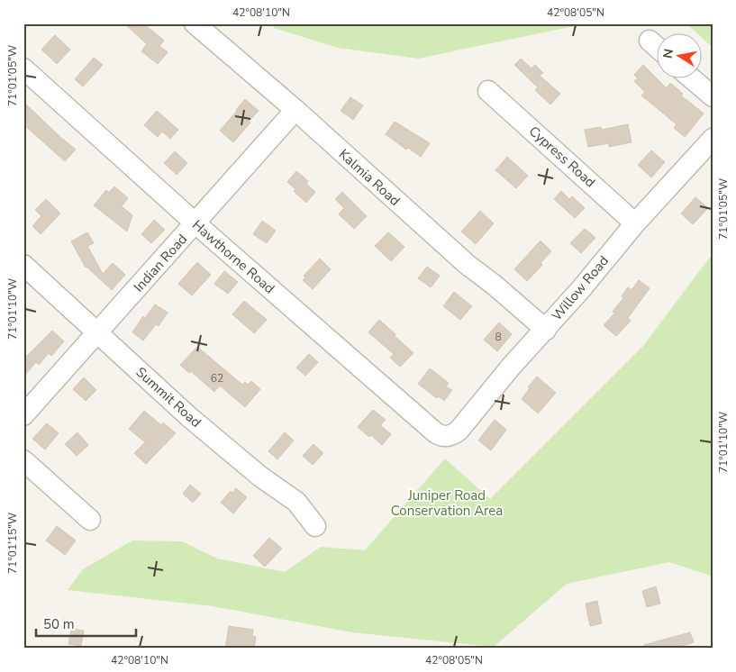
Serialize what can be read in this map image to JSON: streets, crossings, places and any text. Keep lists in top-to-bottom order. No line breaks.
{"streets":{"street":["Cypress Road","Kalmia Road","Hawthorne Road","Indian Road","Willow Road","Summit Road"]},"crossings":[["Cypress Road","Willow Road"],["Kalmia Road","Indian Road"],["Kalmia Road","Willow Road"],["Hawthorne Road","Indian Road"],["Hawthorne Road","Willow Road"],["Indian Road","Summit Road"]],"parks":["Juniper Road Conservation Area"],"house_numbers":["8","62"],"scale_bar":"50 m","north":"left","coordinates":["42°08'10\"N","42°08'05\"N","71°01'05\"W","71°01'10\"W","71°01'15\"W"]}
